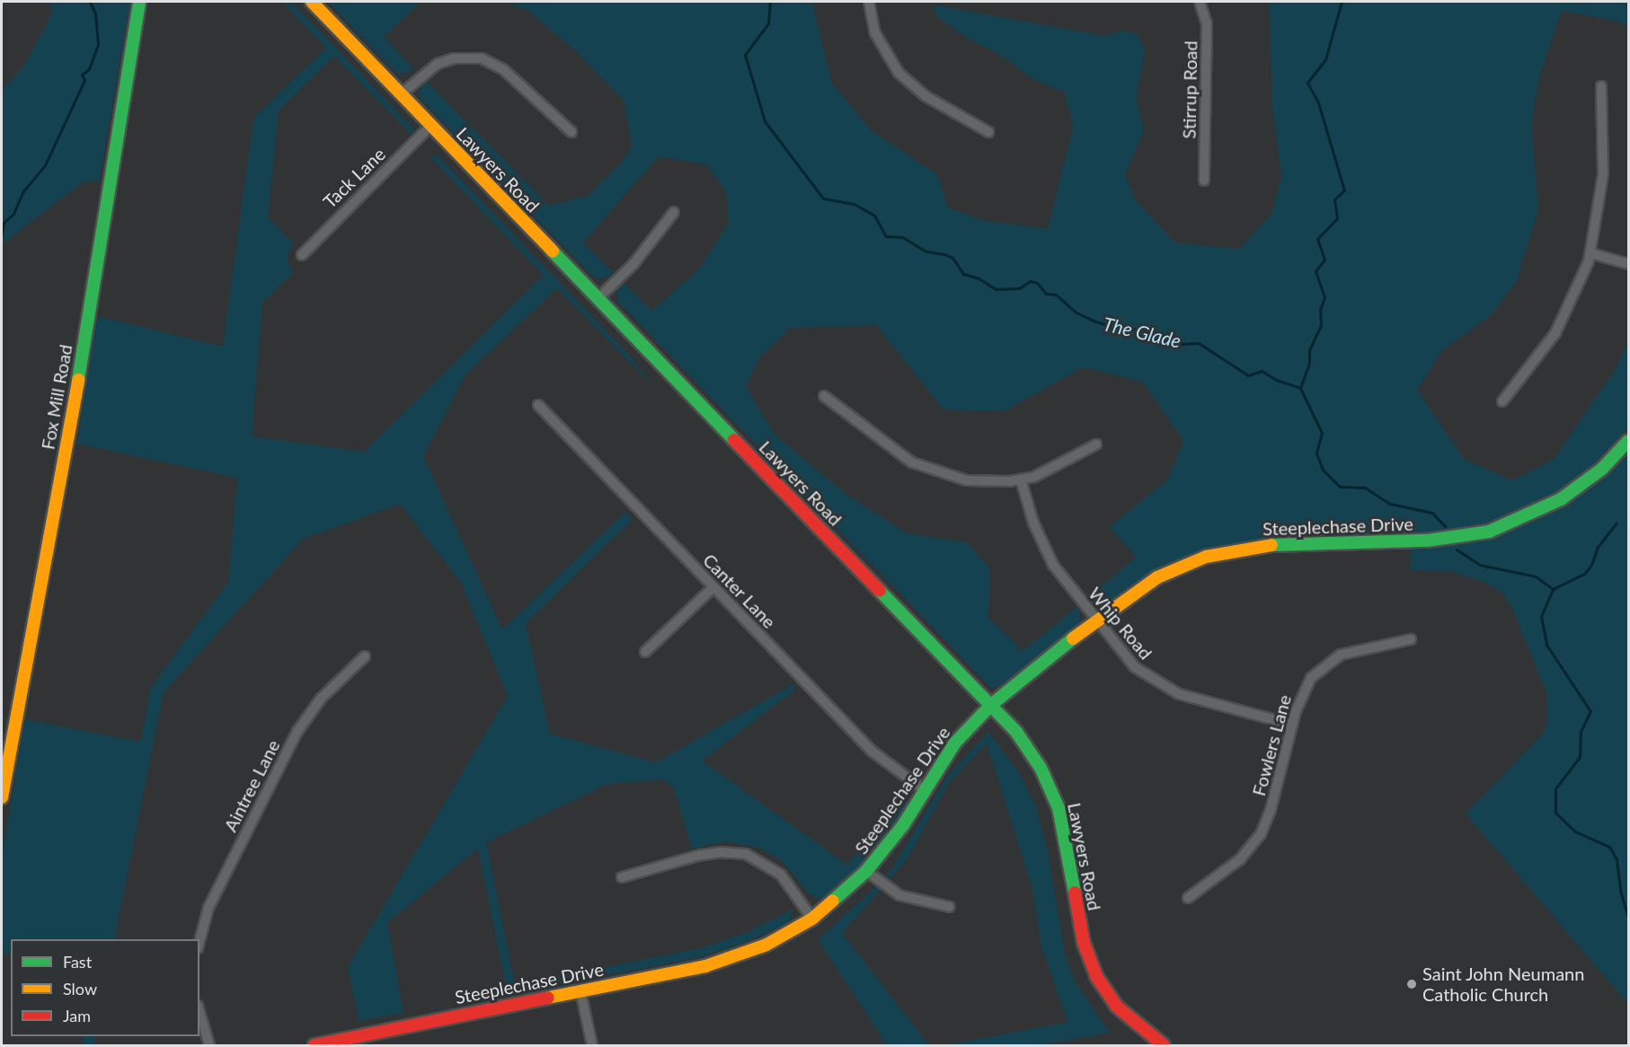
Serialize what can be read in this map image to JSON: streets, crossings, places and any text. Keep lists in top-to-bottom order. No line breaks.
{"streets":{"main road":["Lawyers Road","Fox Mill Road","Steeplechase Drive"],"street":["Stirrup Road","Tack Lane","Canter Lane","Whip Road","Fowlers Lane","Aintree Lane"]},"crossings":[["Lawyers Road","Tack Lane"],["Lawyers Road","Steeplechase Drive"],["Steeplechase Drive","Canter Lane"],["Steeplechase Drive","Whip Road"],["Whip Road","Fowlers Lane"]],"water":["The Glade"],"places":["Saint John Neumann Catholic Church"],"legend":["Fast","Slow","Jam"]}
